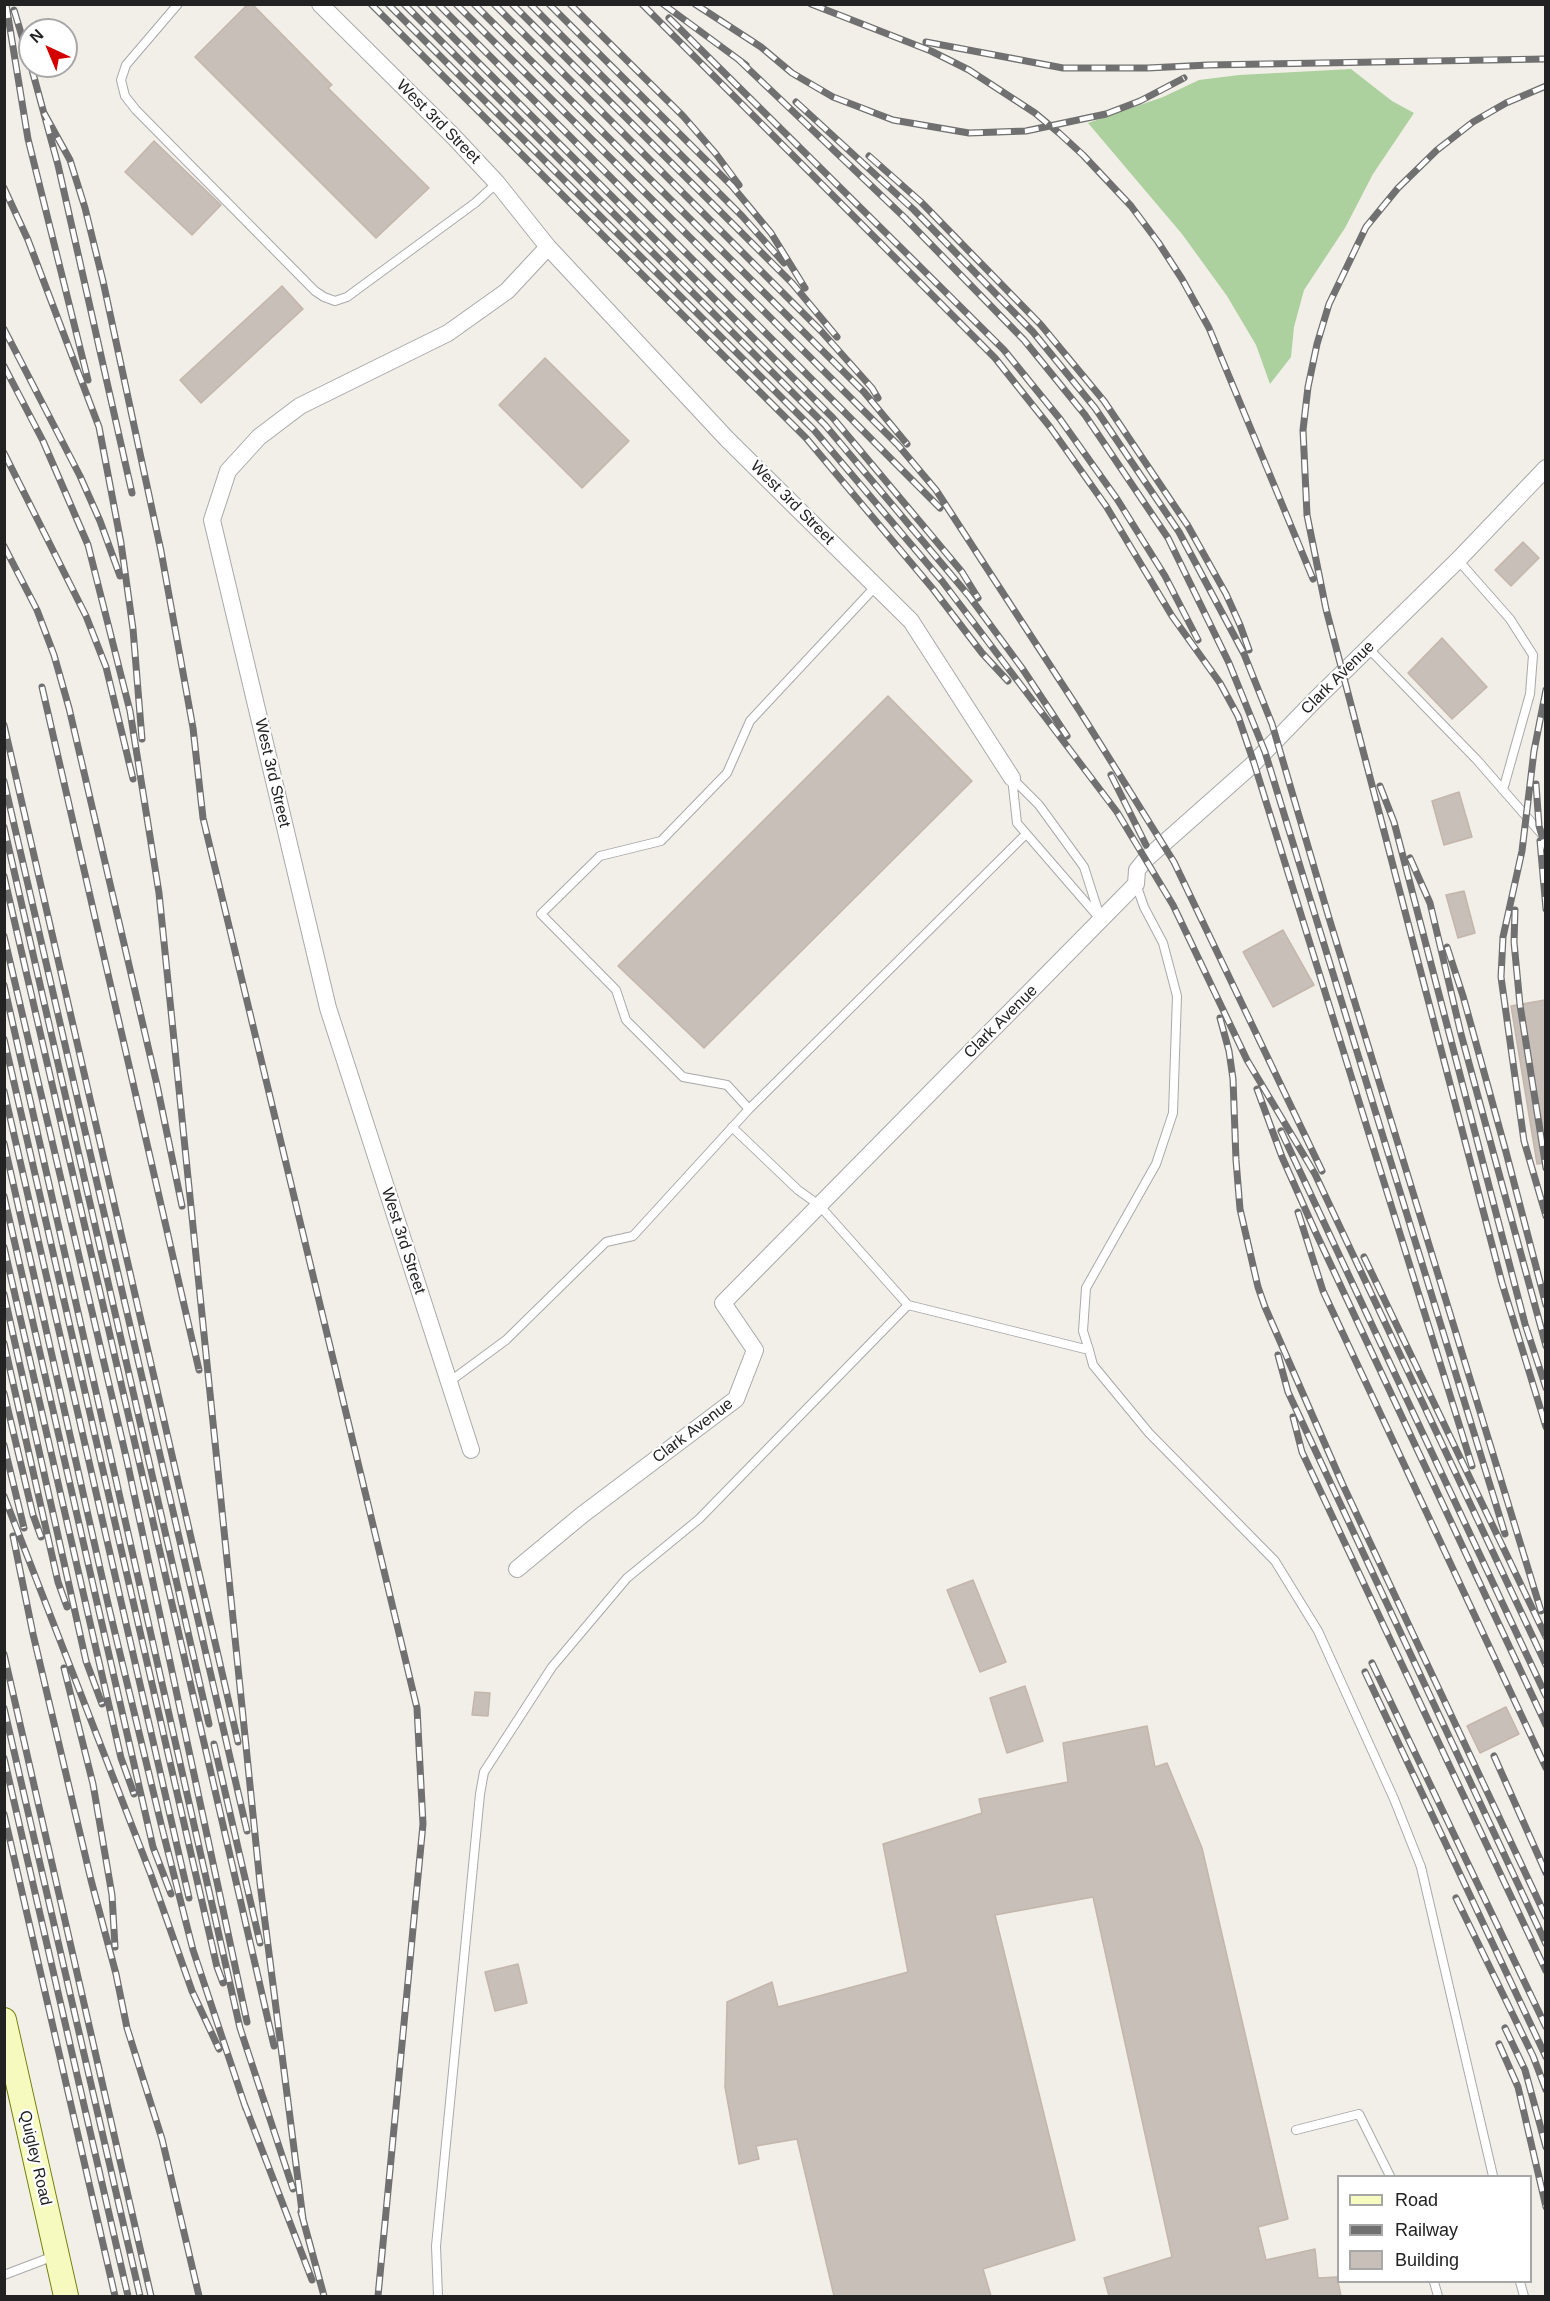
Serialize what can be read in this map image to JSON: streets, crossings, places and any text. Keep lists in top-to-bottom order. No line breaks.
{"streets":{"street":["West 3rd Street","Clark Avenue","Quigley Road"]},"crossings":[["West 3rd Street","Clark Avenue"]],"legend":["Road","Railway","Building"],"north":"top left"}
